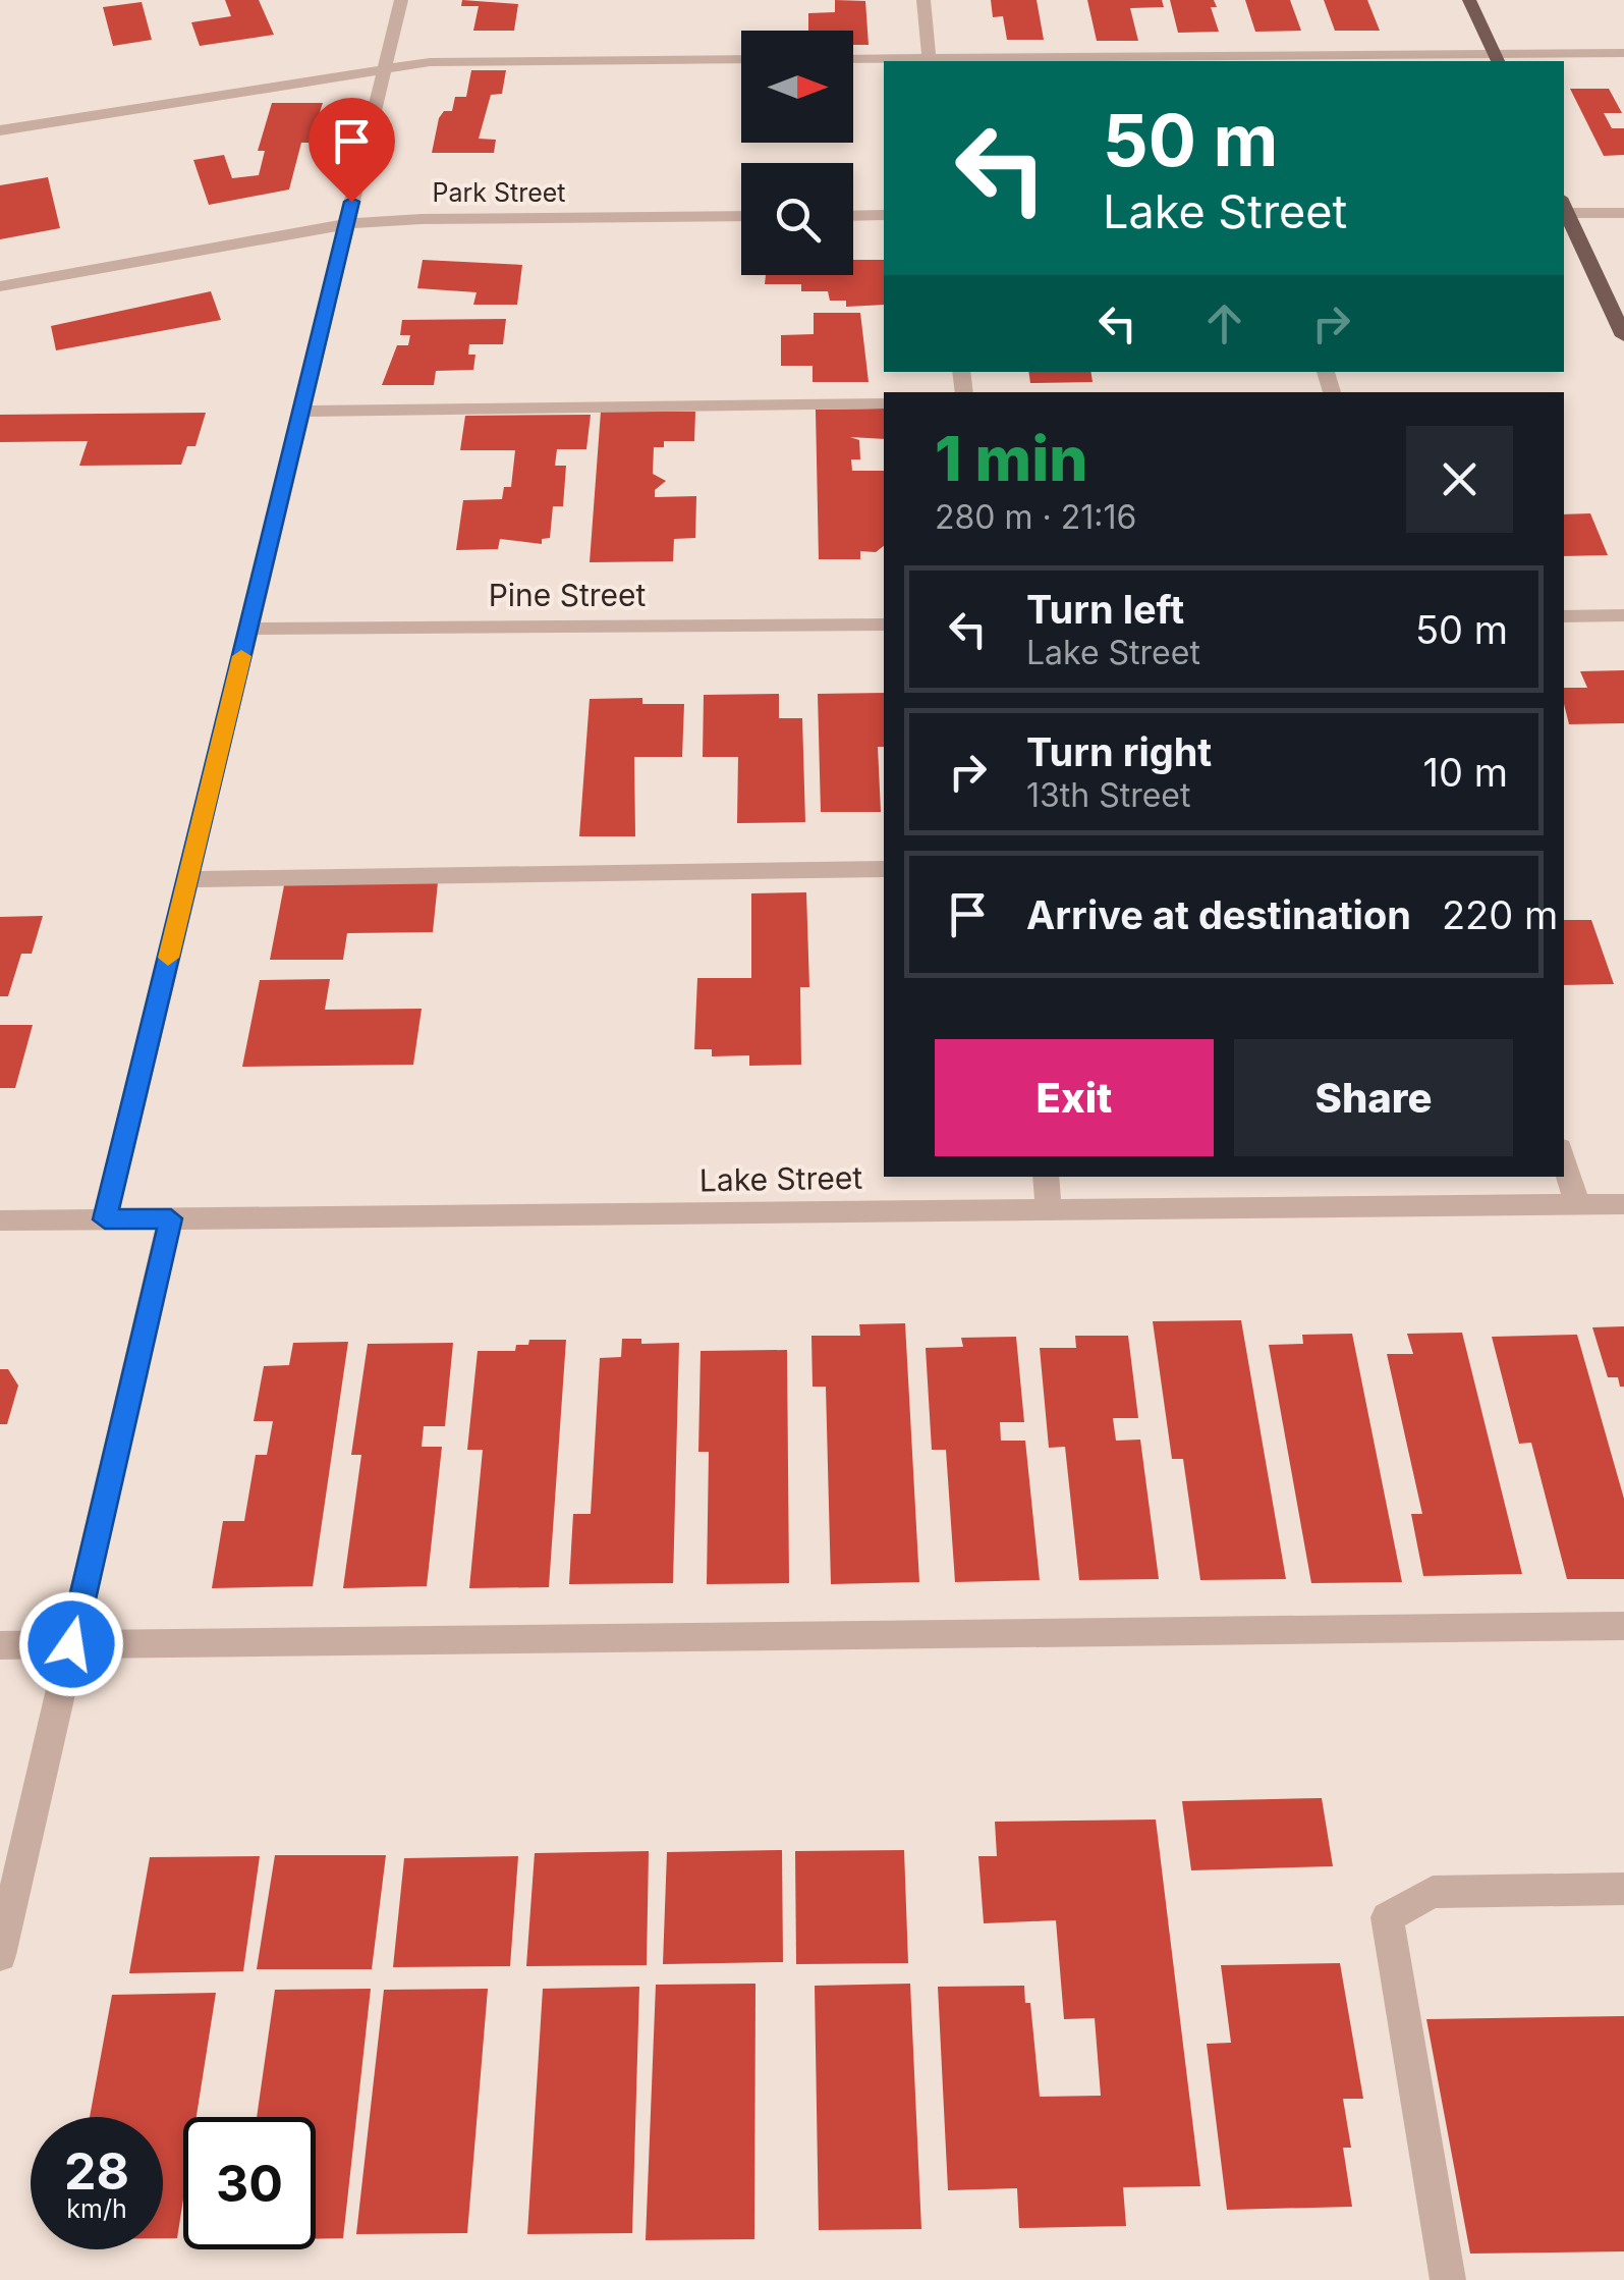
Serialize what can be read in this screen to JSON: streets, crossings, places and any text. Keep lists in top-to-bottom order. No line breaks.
{"streets":{"street":["Park Street","Pine Street","Lake Street"]},"north":"right","page":{"turn":["50 m","Lake Street"],"heading":["1 min","280 m · 21:16"],"list":[{"name":"Turn left","note":"Lake Street","value":"50 m"},{"name":"Turn right","note":"13th Street","value":"10 m"},{"name":"Arrive at destination","value":"220 m"}],"buttons":["Exit","Share"],"speed":"28 km/h","limit":"30"}}
